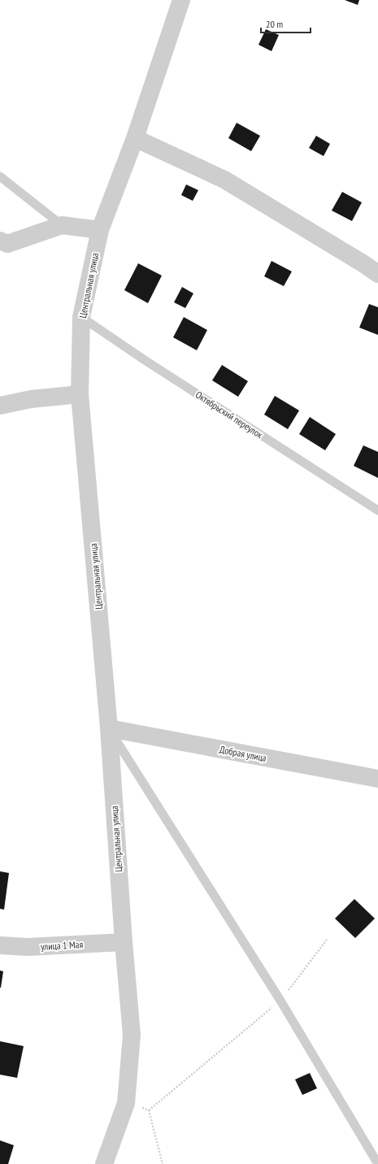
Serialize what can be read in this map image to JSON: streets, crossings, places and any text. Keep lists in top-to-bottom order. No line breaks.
{"streets":{"street":["Центральная улица","Добрая улица","улица 1 Мая"],"lane":["Октябрьский переулок"]},"crossings":[["Центральная улица","Октябрьский переулок"],["Центральная улица","Добрая улица"],["Центральная улица","улица 1 Мая"]],"scale_bar":"20 m"}
